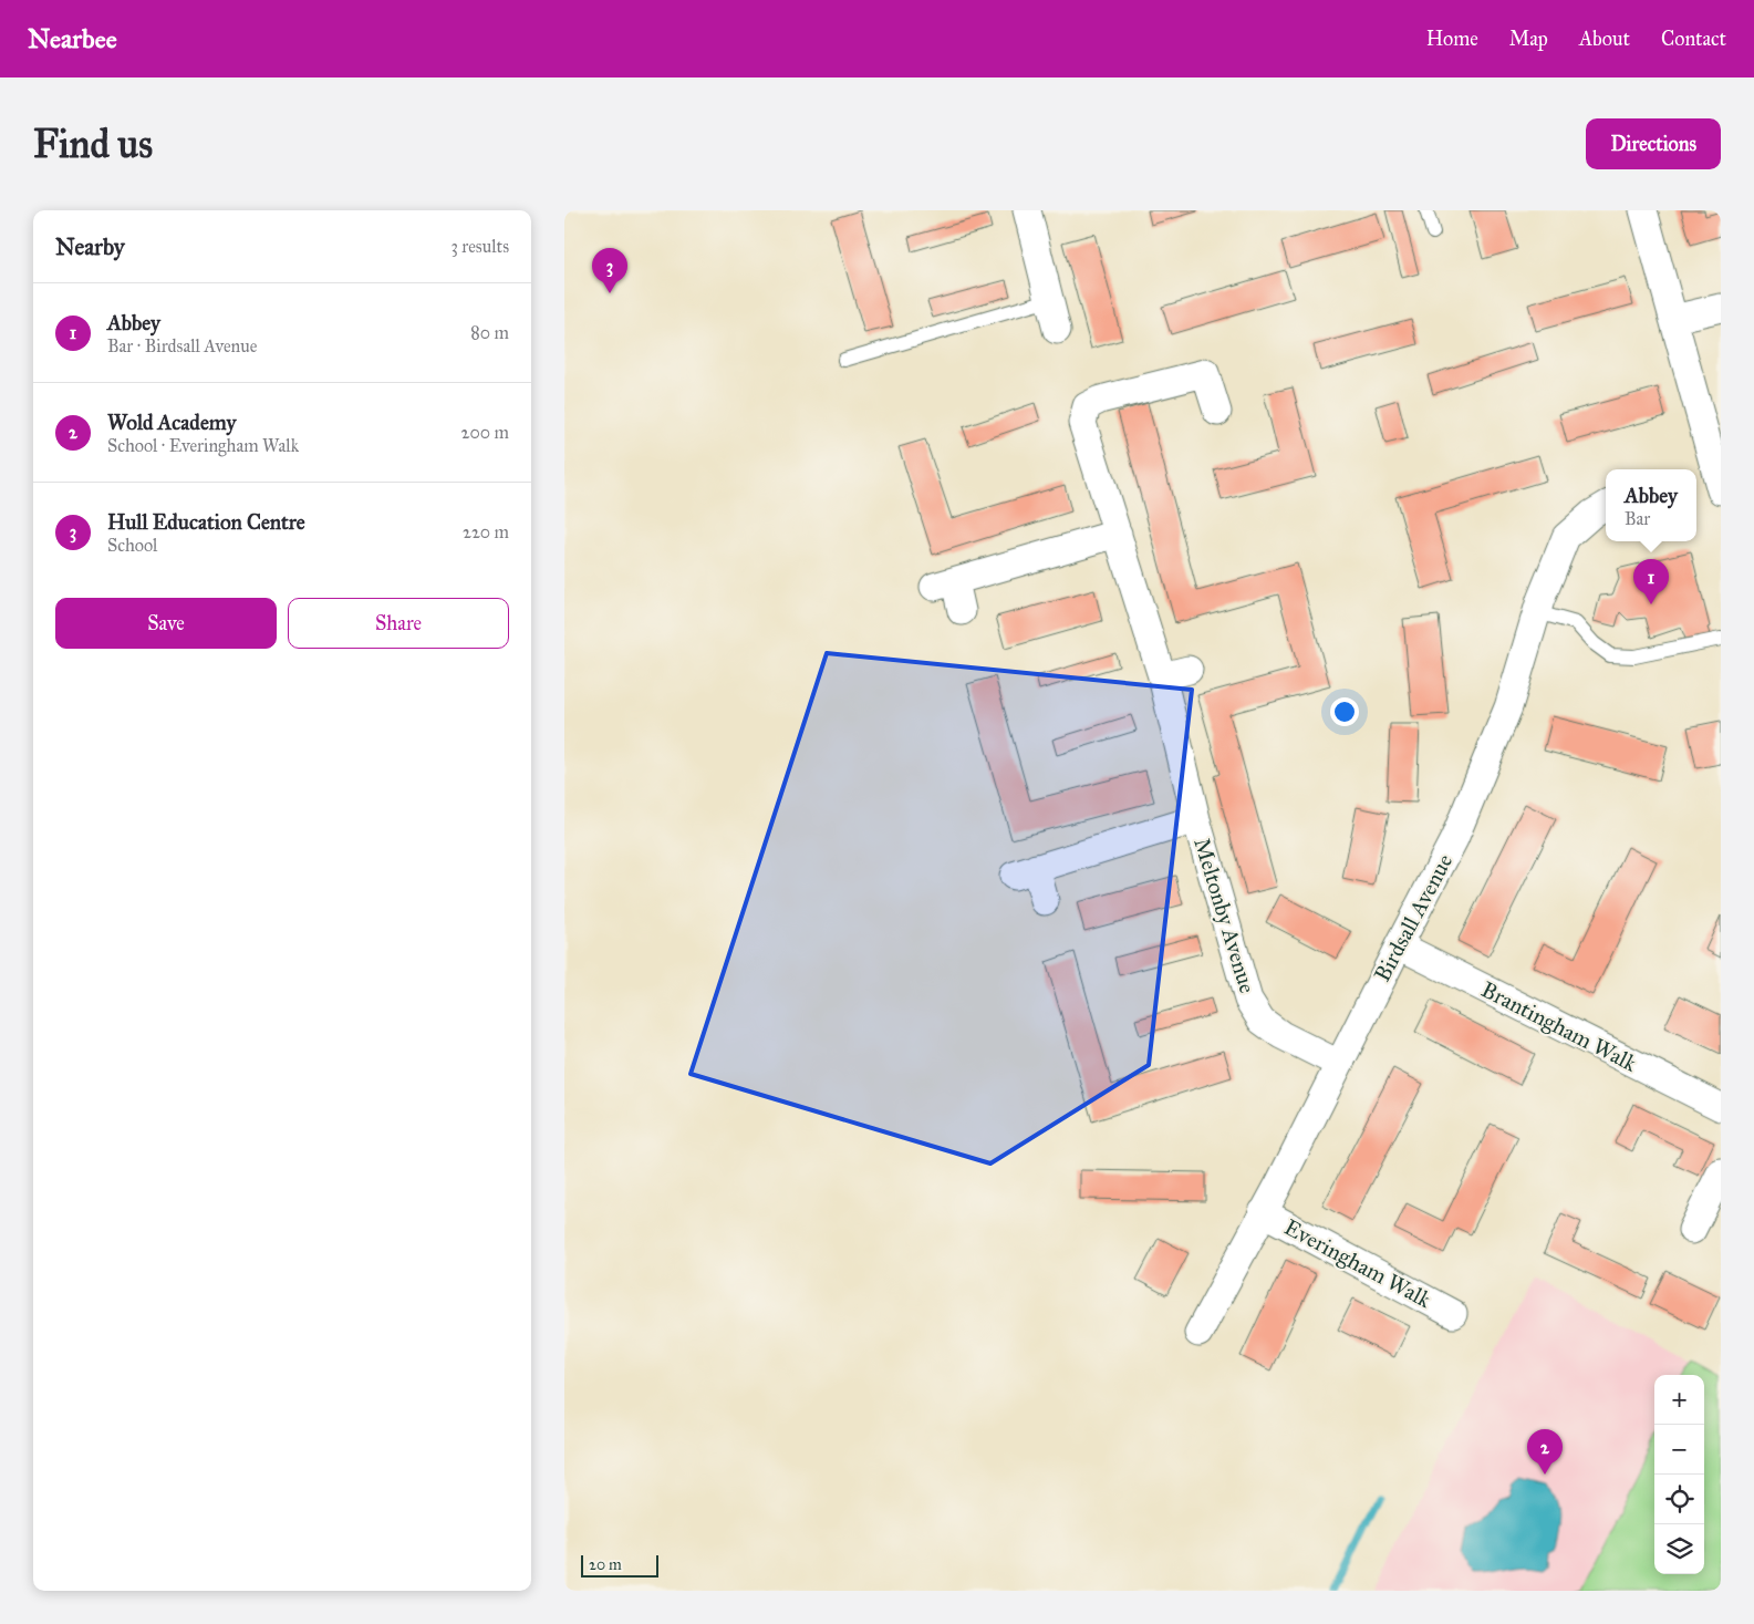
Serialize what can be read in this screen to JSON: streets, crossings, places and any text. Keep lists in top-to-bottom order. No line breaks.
{"streets":{"street":["Meltonby Avenue","Birdsall Avenue","Brantingham Walk","Everingham Walk"]},"crossings":[["Meltonby Avenue","Birdsall Avenue"],["Birdsall Avenue","Brantingham Walk"],["Birdsall Avenue","Everingham Walk"]],"scale_bar":"20 m","page":{"header":"Nearbee","nav":["Home","Map","About","Contact"],"buttons":["Directions",["Save","Share"]],"title":"Find us","heading":["Nearby","3 results"],"pins":["3","1","2"],"list":[{"mark":"1","name":"Abbey","note":"Bar · Birdsall Avenue","value":"80 m"},{"mark":"2","name":"Wold Academy","note":"School · Everingham Walk","value":"200 m"},{"mark":"3","name":"Hull Education Centre","note":"School","value":"220 m"}],"popup":["Abbey","Bar"],"map_buttons":["+","−"],"scale":"20 m"}}
